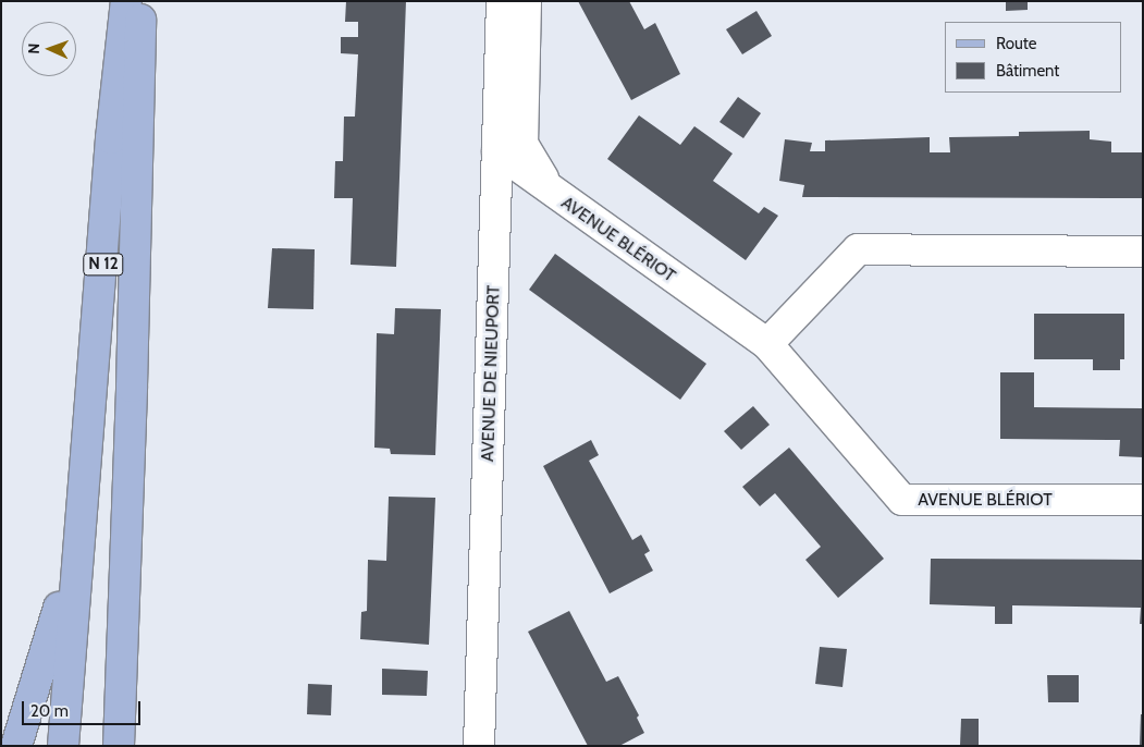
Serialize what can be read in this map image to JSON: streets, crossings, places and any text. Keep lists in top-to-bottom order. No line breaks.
{"streets":{"main road":["N 12"],"street":["AVENUE BLÉRIOT","AVENUE DE NIEUPORT"]},"crossings":[["AVENUE BLÉRIOT","AVENUE DE NIEUPORT"]],"legend":["Route","Bâtiment"],"scale_bar":"20 m","north":"left"}
